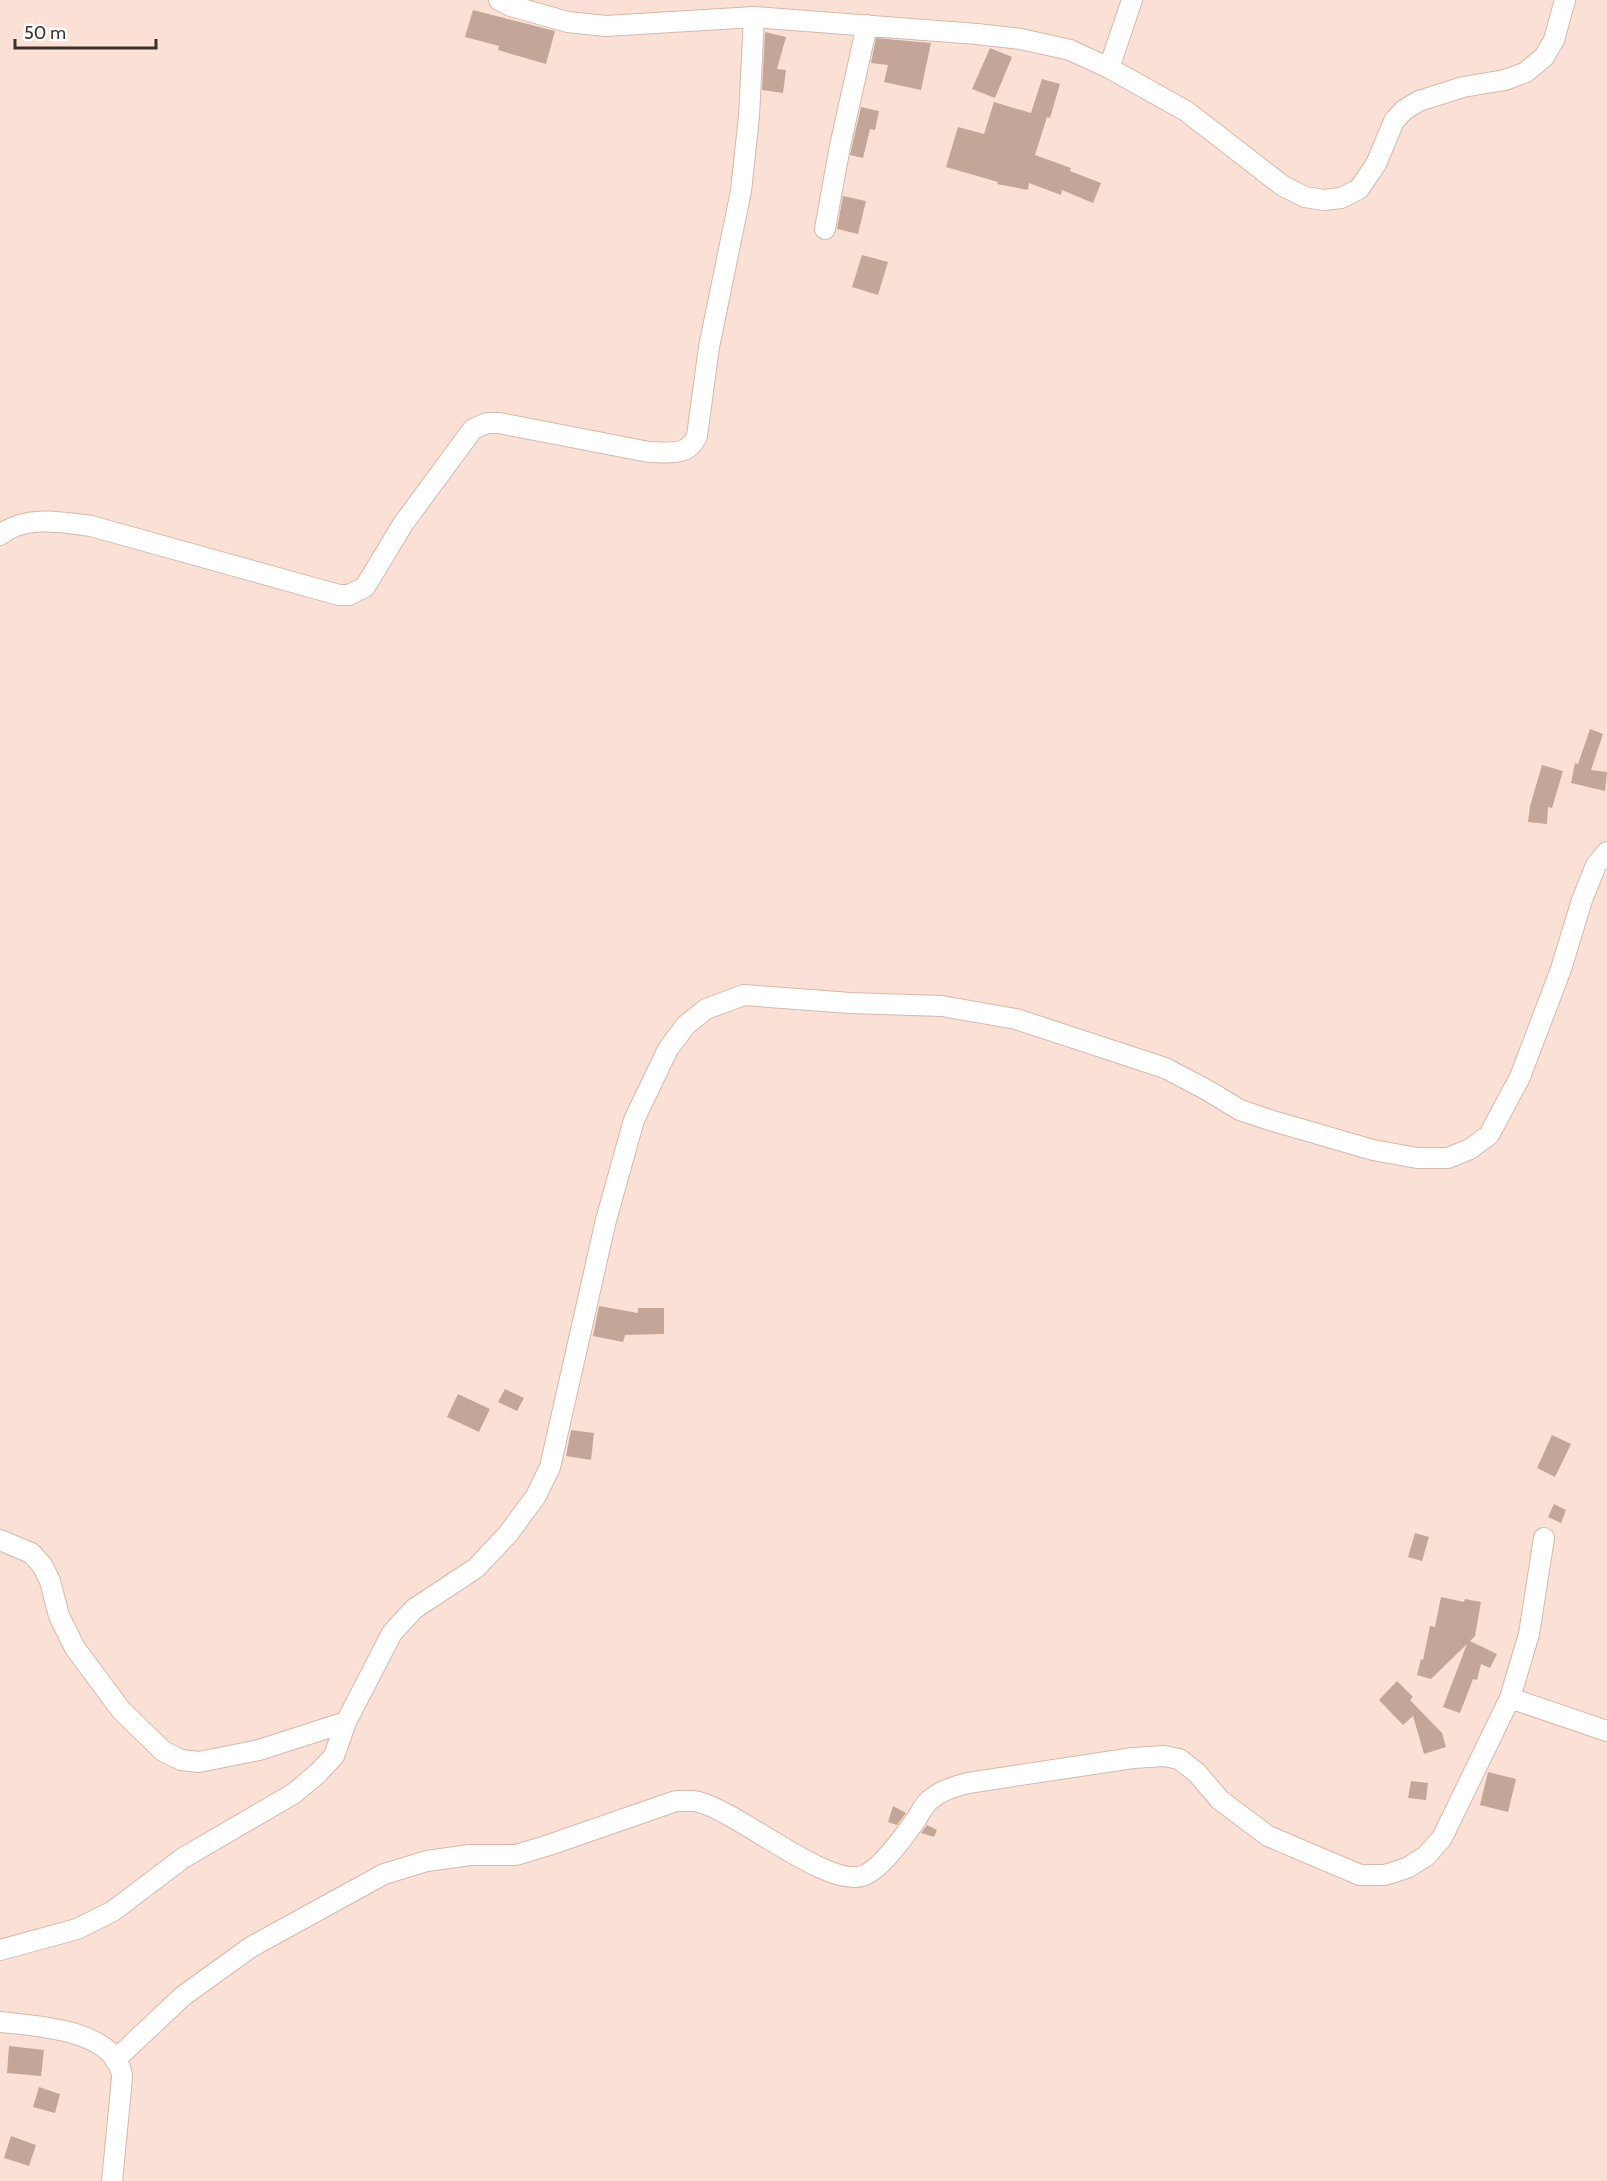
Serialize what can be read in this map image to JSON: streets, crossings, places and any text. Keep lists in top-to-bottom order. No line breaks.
{"scale_bar":"50 m"}
